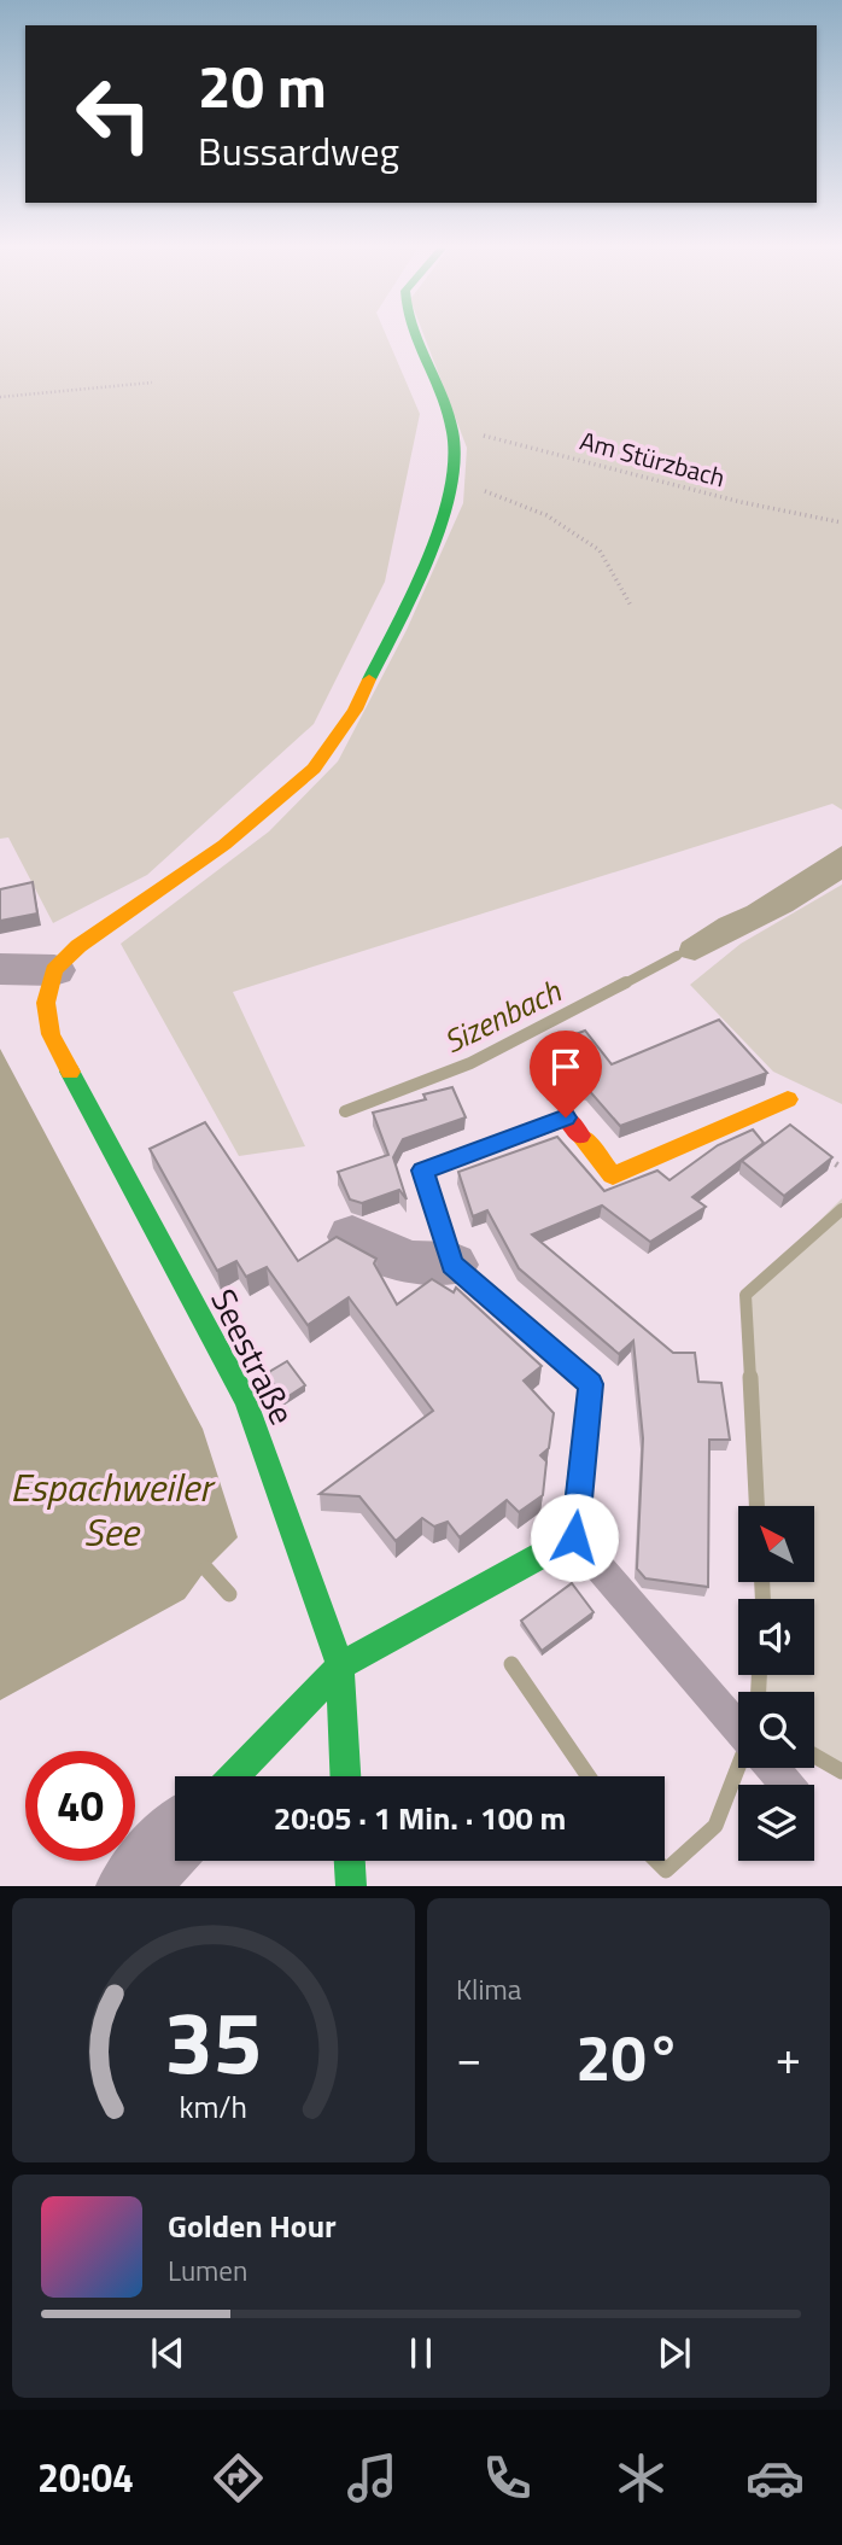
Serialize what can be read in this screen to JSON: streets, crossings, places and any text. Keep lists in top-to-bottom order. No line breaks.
{"streets":{"street":["Seestraße"],"path":["Am Stürzbach"]},"water":["Sizenbach","Espachweiler See"],"north":"top left","page":{"turn":["20 m","Bussardweg"],"limit":"40","trip":"20:05 · 1 Min. · 100 m","tile":"Klima","heat":["−","20°","+"],"song":["Golden Hour","Lumen"],"tabs":"20:04","gauge":["35","km/h"]}}
